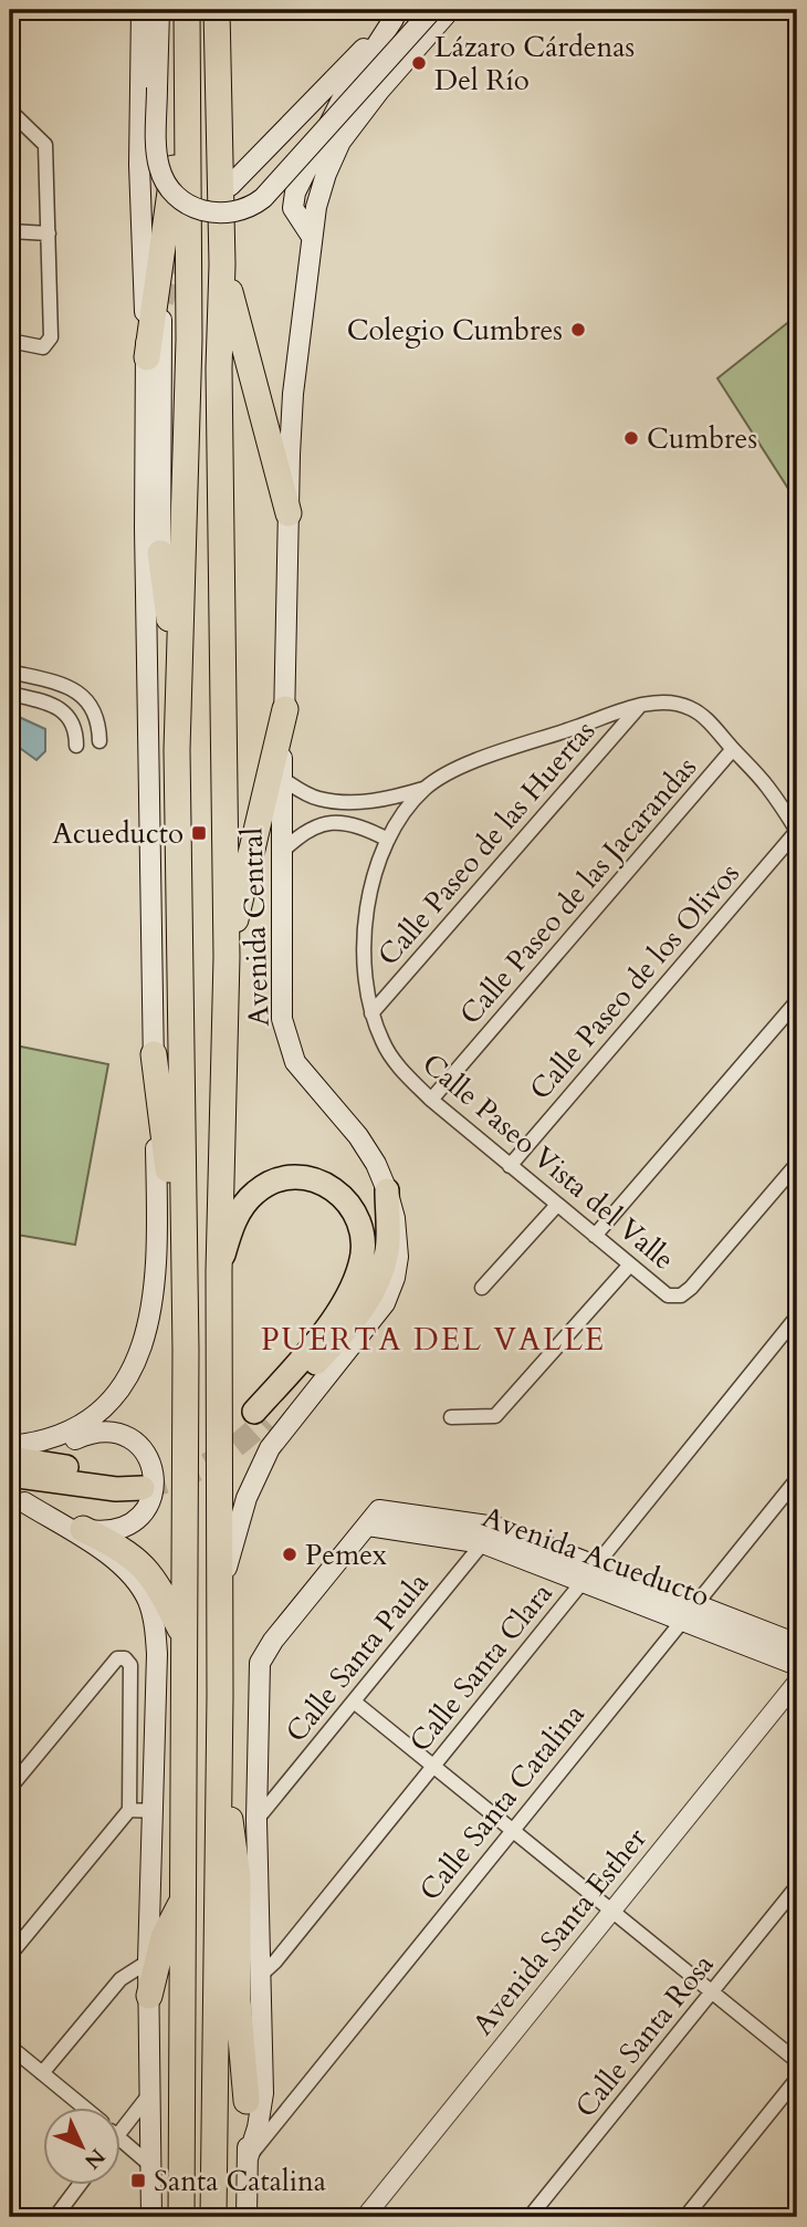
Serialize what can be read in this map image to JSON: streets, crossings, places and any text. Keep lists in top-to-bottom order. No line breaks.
{"streets":{"main road":["Avenida Central","Avenida Acueducto"],"street":["Calle Paseo de las Huertas","Calle Paseo de las Jacarandas","Calle Paseo de los Olivos","Calle Paseo Vista del Valle","Calle Santa Paula","Calle Santa Clara","Calle Santa Catalina","Avenida Santa Esther","Calle Santa Rosa"]},"crossings":[["Calle Paseo de las Huertas","Calle Paseo Vista del Valle"],["Calle Paseo de las Jacarandas","Calle Paseo Vista del Valle"],["Avenida Central","Calle Paseo Vista del Valle"],["Calle Paseo de los Olivos","Calle Paseo Vista del Valle"],["Avenida Acueducto","Calle Santa Paula"],["Avenida Acueducto","Calle Santa Clara"],["Avenida Acueducto","Calle Santa Catalina"]],"districts":["PUERTA DEL VALLE"],"places":{"other":["Lázaro Cárdenas Del Río","Colegio Cumbres","Cumbres","Pemex"],"transit":["Acueducto","Santa Catalina"]},"north":"bottom right"}
